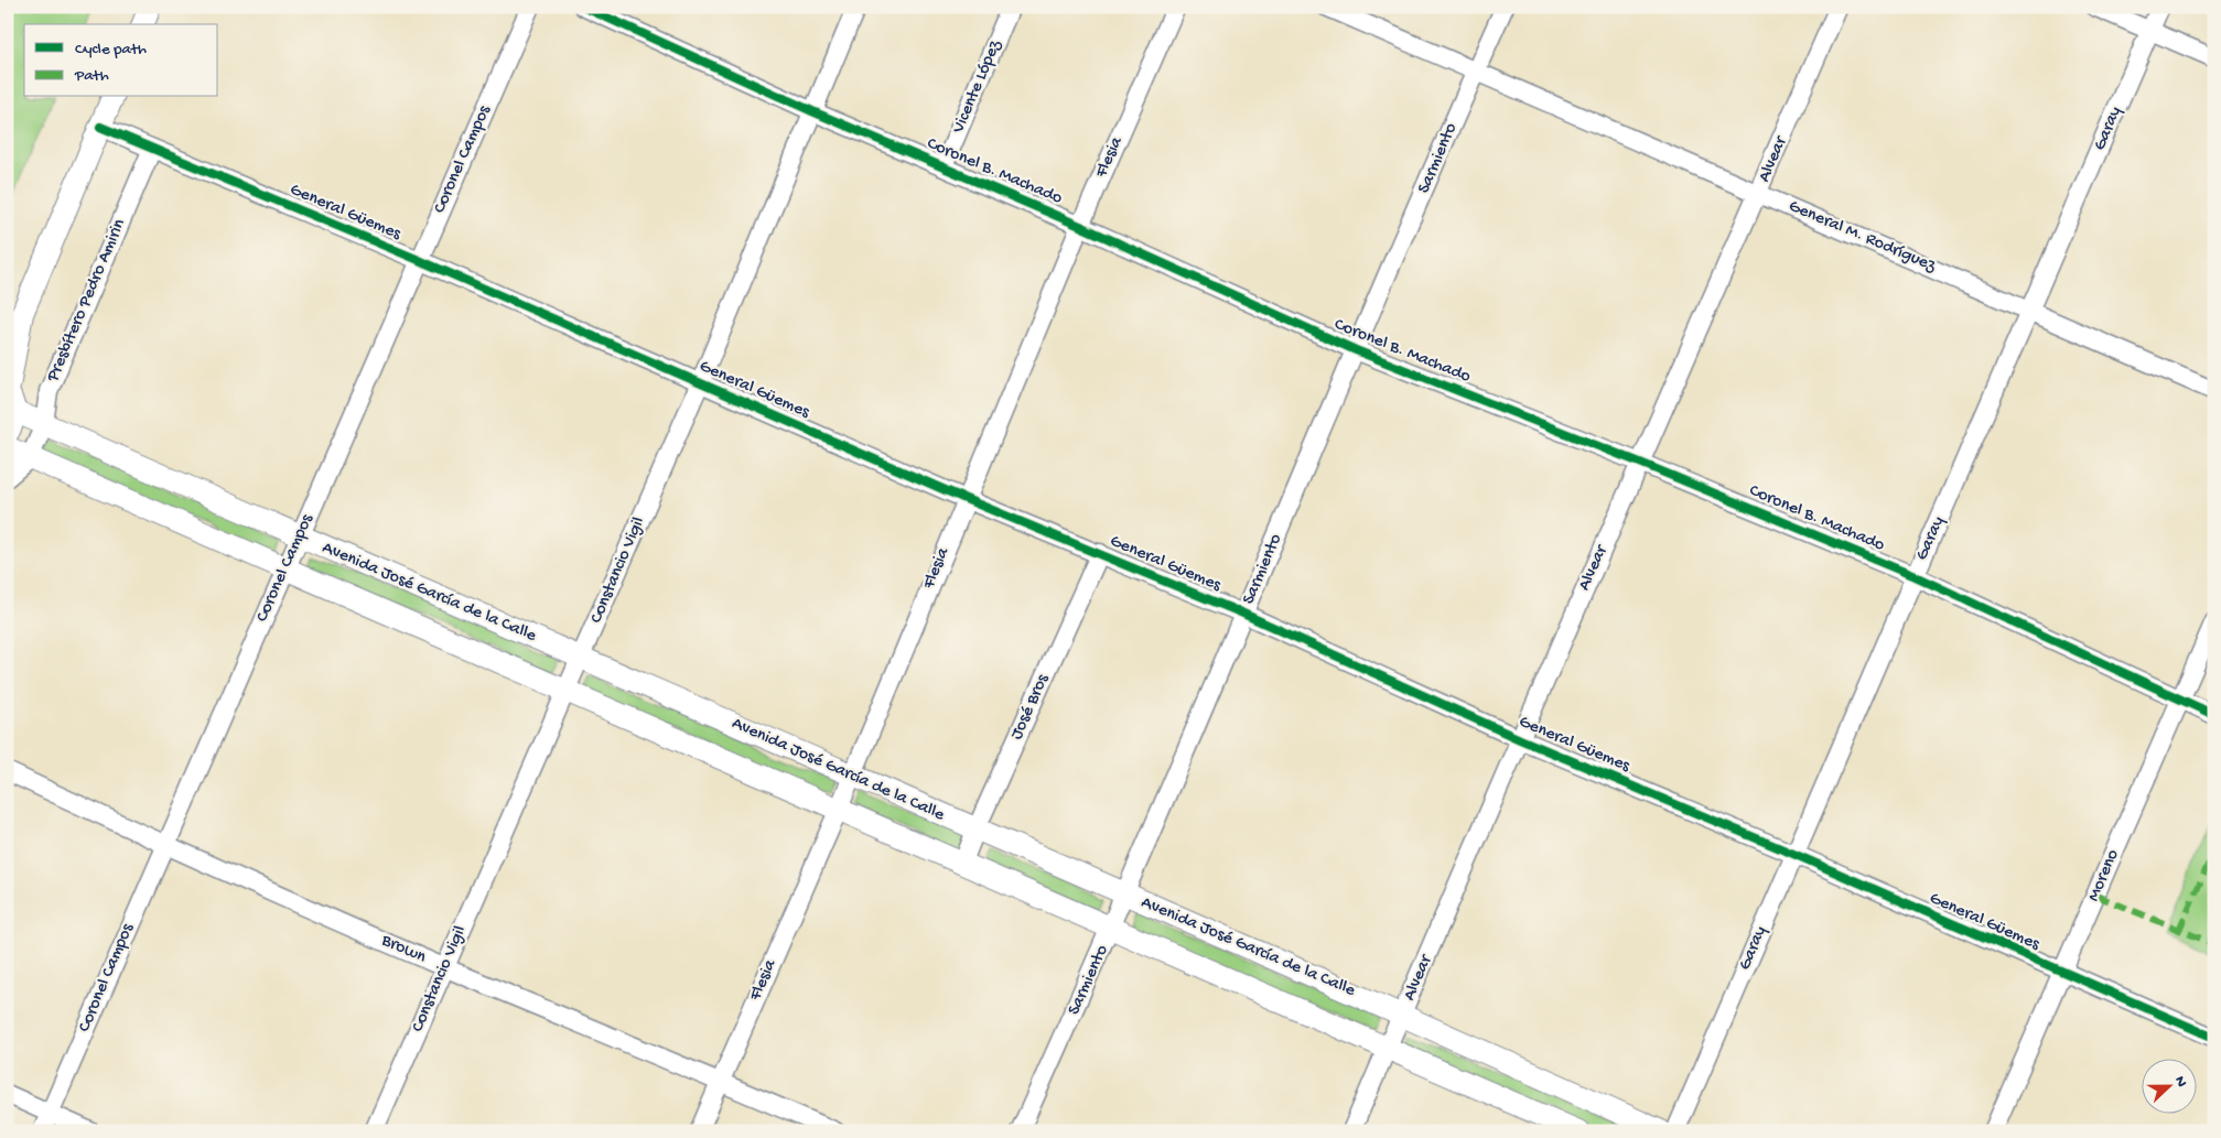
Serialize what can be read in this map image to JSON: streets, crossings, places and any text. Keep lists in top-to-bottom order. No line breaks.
{"streets":{"main road":["Avenida José García de la Calle"],"street":["Vicente López","Garay","Flesia","Sarmiento","Coronel Campos","Alvear","Coronel B. Machado","General Güemes","General M. Rodríguez","Presbítero Pedro Amirin","Constancio Vigil","José Bros","Moreno","Brown"]},"crossings":[["Vicente López","Coronel B. Machado"],["Garay","Coronel B. Machado"],["Garay","General Güemes"],["Garay","General M. Rodríguez"],["Flesia","Coronel B. Machado"],["Flesia","General Güemes"],["Flesia","Avenida José García de la Calle"],["Flesia","Brown"],["Sarmiento","Coronel B. Machado"],["Sarmiento","General Güemes"],["Sarmiento","General M. Rodríguez"],["Sarmiento","Avenida José García de la Calle"],["Coronel Campos","General Güemes"],["Coronel Campos","Avenida José García de la Calle"],["Coronel Campos","Brown"],["Alvear","Coronel B. Machado"],["Alvear","General Güemes"],["Alvear","General M. Rodríguez"],["Alvear","Avenida José García de la Calle"],["Coronel B. Machado","Constancio Vigil"],["Coronel B. Machado","Moreno"],["General Güemes","Presbítero Pedro Amirin"],["General Güemes","Constancio Vigil"],["General Güemes","José Bros"],["General Güemes","Moreno"],["Presbítero Pedro Amirin","Avenida José García de la Calle"],["Constancio Vigil","Avenida José García de la Calle"],["Constancio Vigil","Brown"],["Avenida José García de la Calle","José Bros"]],"legend":["Cycle path","Path"],"north":"right"}
